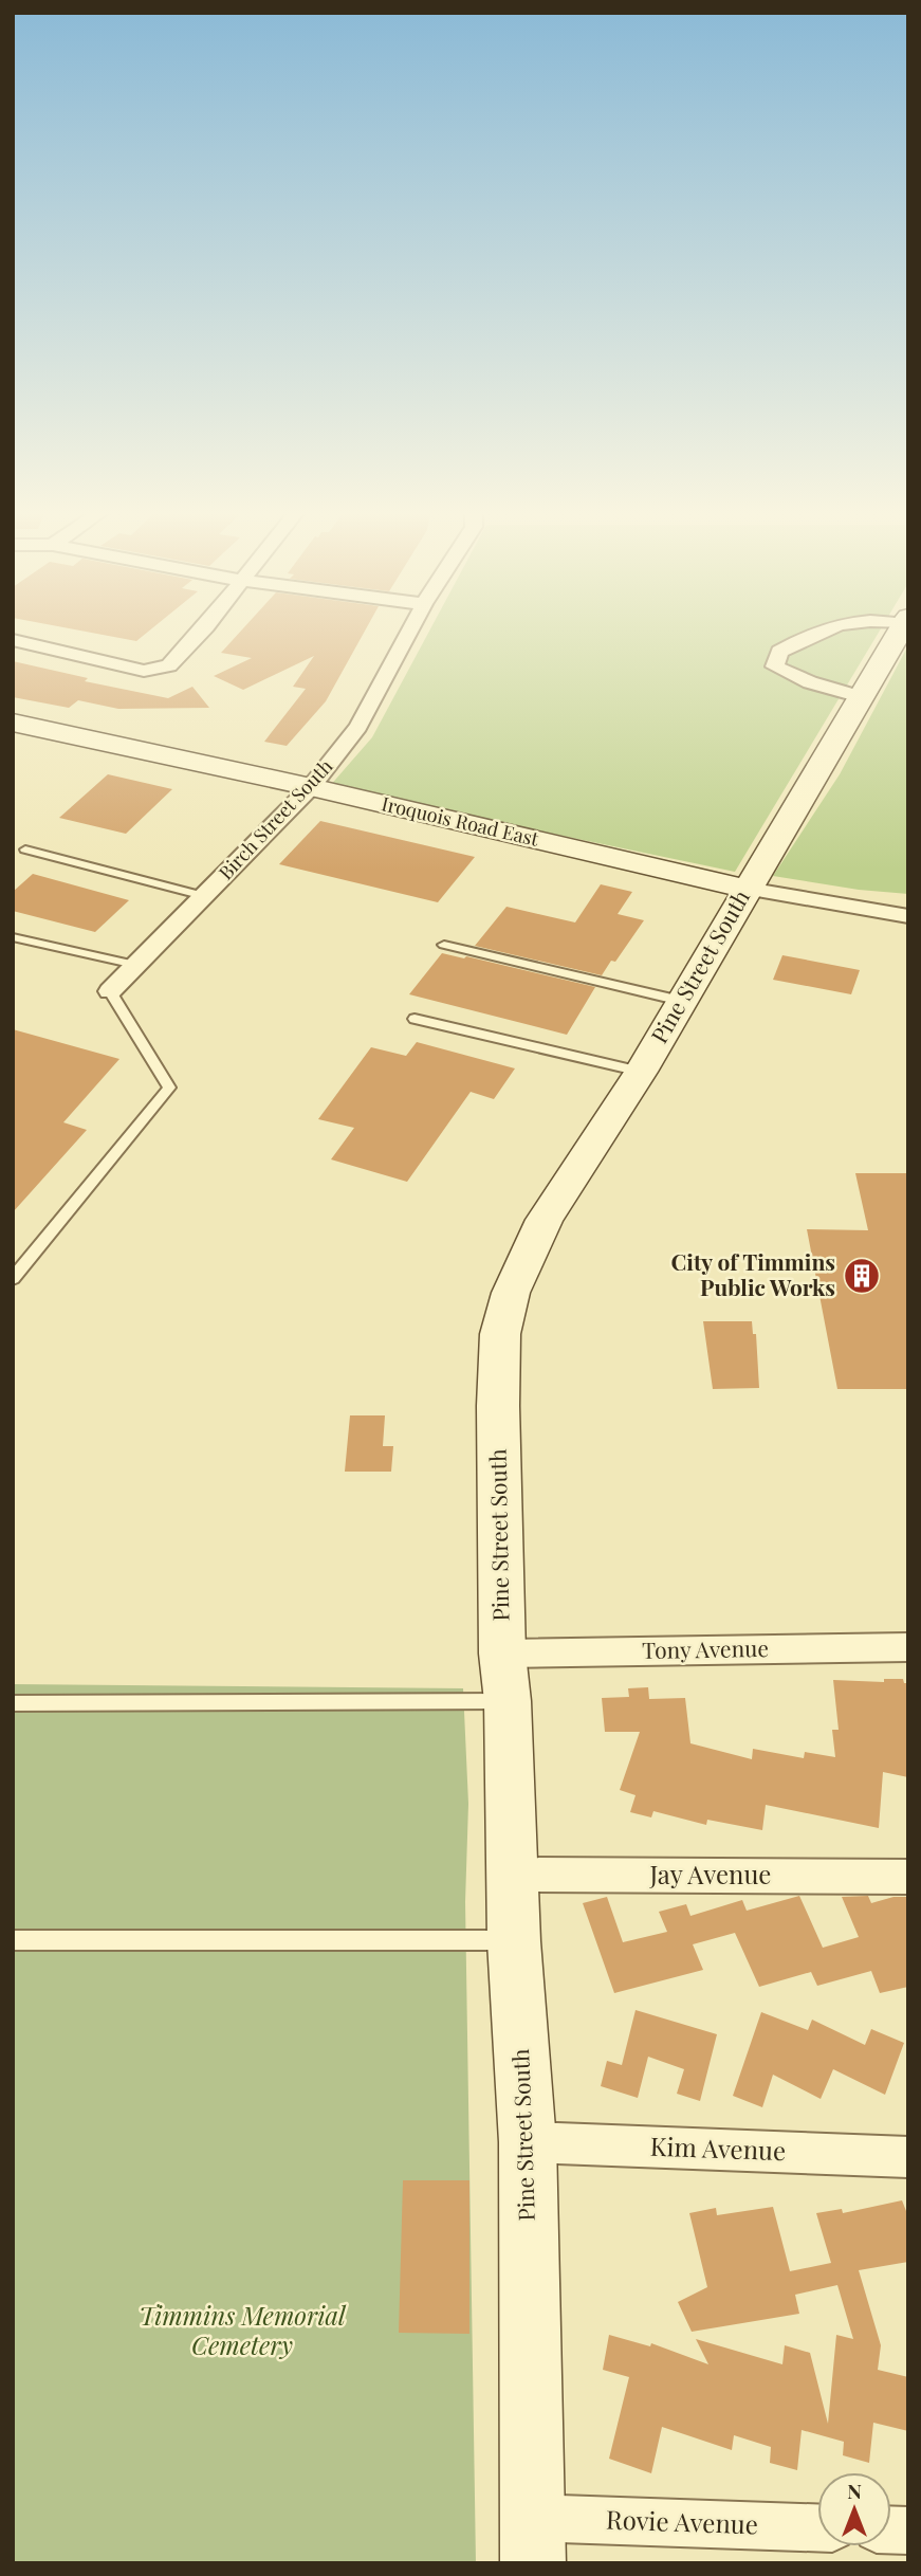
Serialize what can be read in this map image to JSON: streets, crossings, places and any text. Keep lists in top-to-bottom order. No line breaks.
{"streets":{"street":["Birch Street South","Iroquois Road East","Pine Street South","Tony Avenue","Jay Avenue","Kim Avenue","Rovie Avenue"]},"crossings":[["Birch Street South","Iroquois Road East"],["Iroquois Road East","Pine Street South"],["Pine Street South","Tony Avenue"],["Pine Street South","Jay Avenue"],["Pine Street South","Kim Avenue"],["Pine Street South","Rovie Avenue"]],"parks":["Timmins Memorial Cemetery"],"places":{"building":["City of Timmins Public Works"]},"north":"top"}
